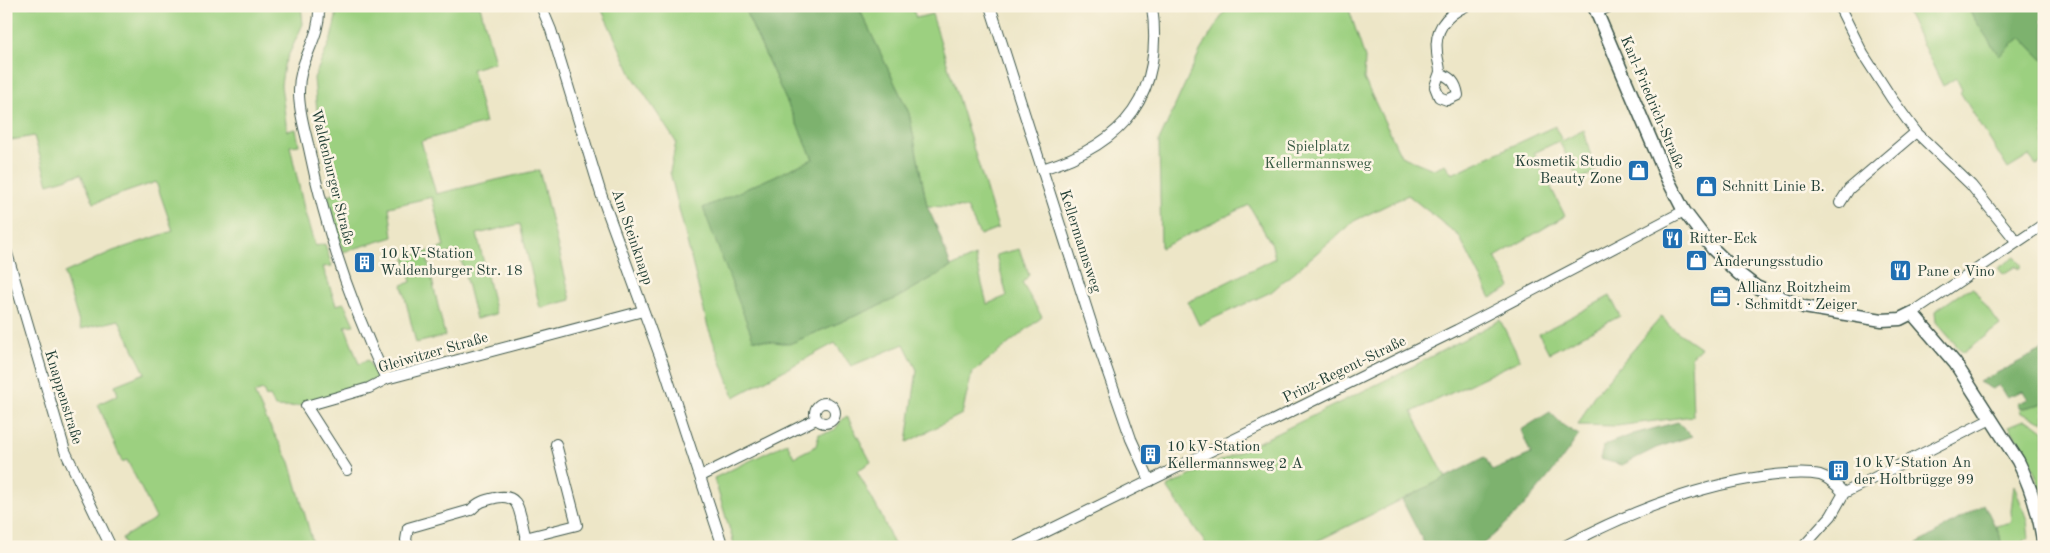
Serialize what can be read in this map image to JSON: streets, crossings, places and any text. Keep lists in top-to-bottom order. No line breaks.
{"streets":{"street":["Karl-Friedrich-Straße","Waldenburger Straße","Am Steinknapp","Kellermannsweg","Gleiwitzer Straße","Prinz-Regent-Straße","Knappenstraße"]},"crossings":[["Karl-Friedrich-Straße","Prinz-Regent-Straße"],["Waldenburger Straße","Gleiwitzer Straße"],["Am Steinknapp","Gleiwitzer Straße"],["Kellermannsweg","Prinz-Regent-Straße"]],"parks":["Spielplatz Kellermannsweg"],"places":{"shop":["Kosmetik Studio Beauty Zone","Schnitt Linie B.","Änderungsstudio"],"restaurant":["Ritter-Eck","Pane e Vino"],"building":["10 kV-Station Waldenburger Str. 18","10 kV-Station Kellermannsweg 2 A","10 kV-Station An der Holtbrügge 99"],"office":["Allianz Roitzheim · Schmitdt · Zeiger"]}}
